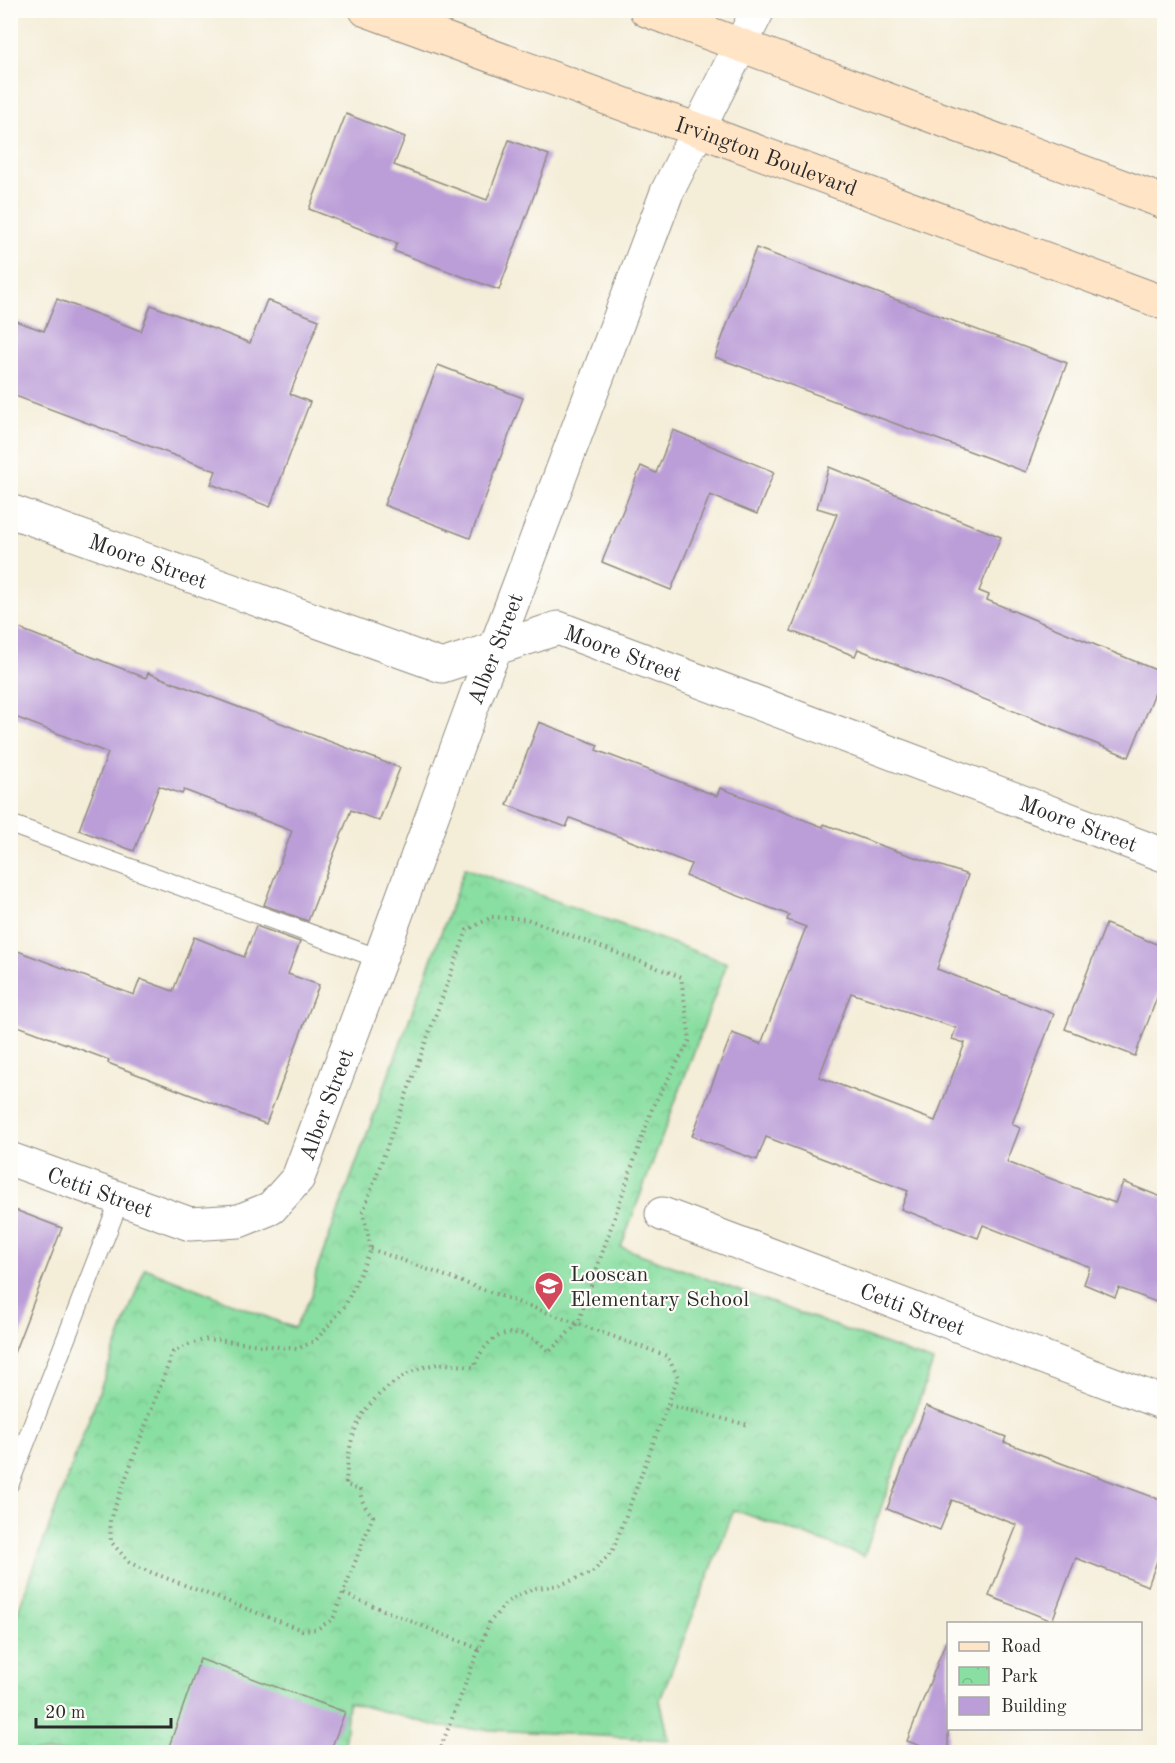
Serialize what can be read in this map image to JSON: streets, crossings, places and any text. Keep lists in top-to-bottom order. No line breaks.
{"streets":{"main road":["Irvington Boulevard"],"street":["Moore Street","Alber Street","Cetti Street"]},"crossings":[["Irvington Boulevard","Alber Street"],["Moore Street","Alber Street"],["Alber Street","Cetti Street"]],"places":{"school or university":["Looscan Elementary School"]},"legend":["Road","Park","Building"],"scale_bar":"20 m"}
